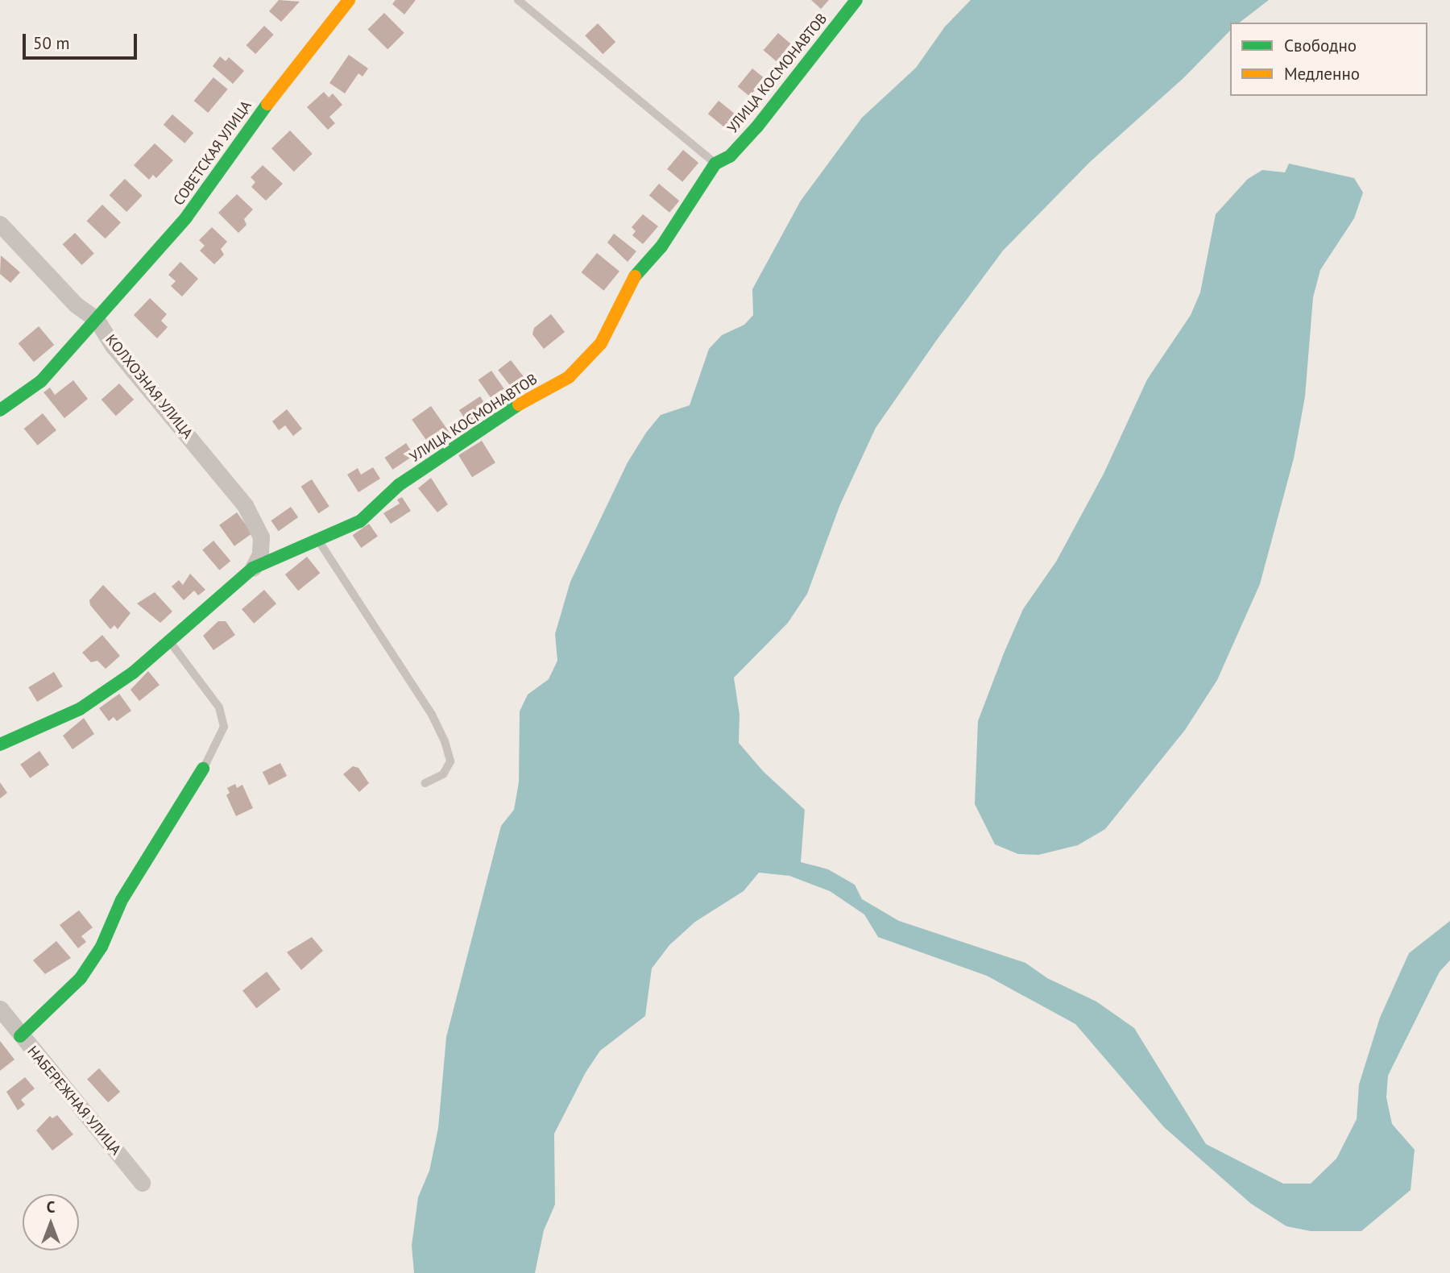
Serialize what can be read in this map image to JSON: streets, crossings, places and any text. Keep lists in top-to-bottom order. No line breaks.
{"streets":{"street":["УЛИЦА КОСМОНАВТОВ","СОВЕТСКАЯ УЛИЦА","КОЛХОЗНАЯ УЛИЦА","НАБЕРЕЖНАЯ УЛИЦА"]},"crossings":[["УЛИЦА КОСМОНАВТОВ","КОЛХОЗНАЯ УЛИЦА"],["СОВЕТСКАЯ УЛИЦА","КОЛХОЗНАЯ УЛИЦА"]],"legend":["Свободно","Медленно"],"scale_bar":"50 m","north":"top"}
